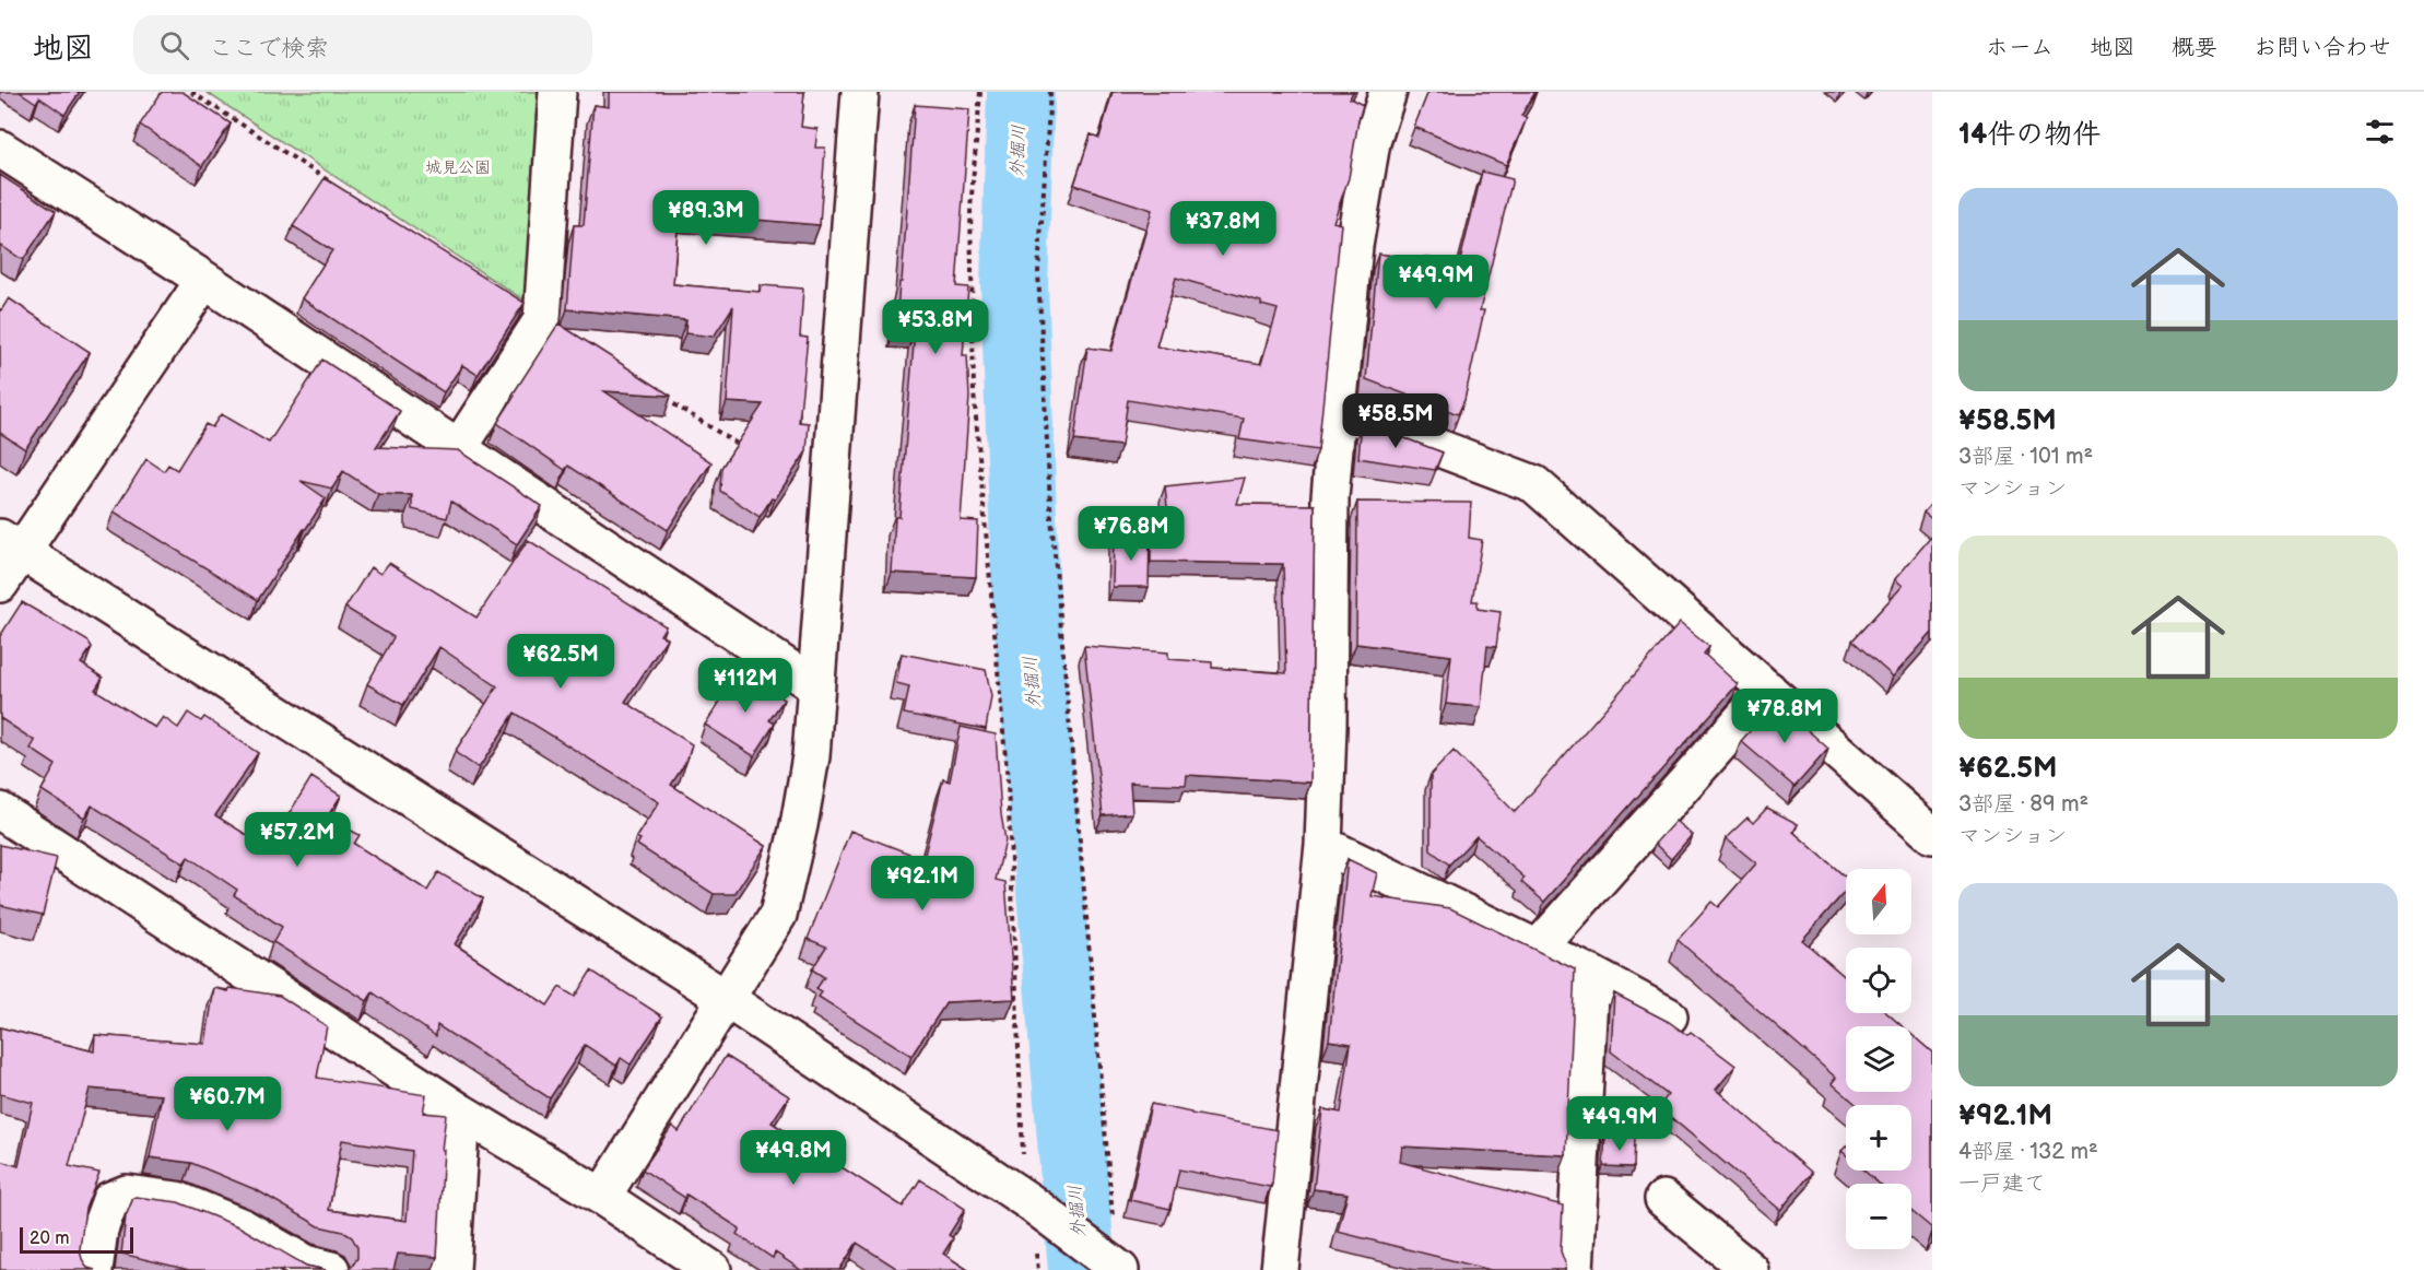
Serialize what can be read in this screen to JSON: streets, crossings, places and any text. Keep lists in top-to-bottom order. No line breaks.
{"water":["外掘川"],"parks":["城見公園"],"scale_bar":"20 m","north":"top","page":{"header":"地図","search":"ここで検索","nav":["ホーム","地図","概要","お問い合わせ"],"heading":"14件の物件","list":[{"name":"¥58.5M","note":"3部屋 · 101 m² · マンション"},{"name":"¥62.5M","note":"3部屋 · 89 m² · マンション"},{"name":"¥92.1M","note":"4部屋 · 132 m² · 一戸建て"}],"price":["¥89.3M","¥37.8M","¥49.9M","¥53.8M","¥58.5M","¥76.8M","¥62.5M","¥112M","¥78.8M","¥57.2M","¥92.1M","¥60.7M","¥49.9M","¥49.8M"],"map_buttons":["+","−"],"scale":"20 m"}}
